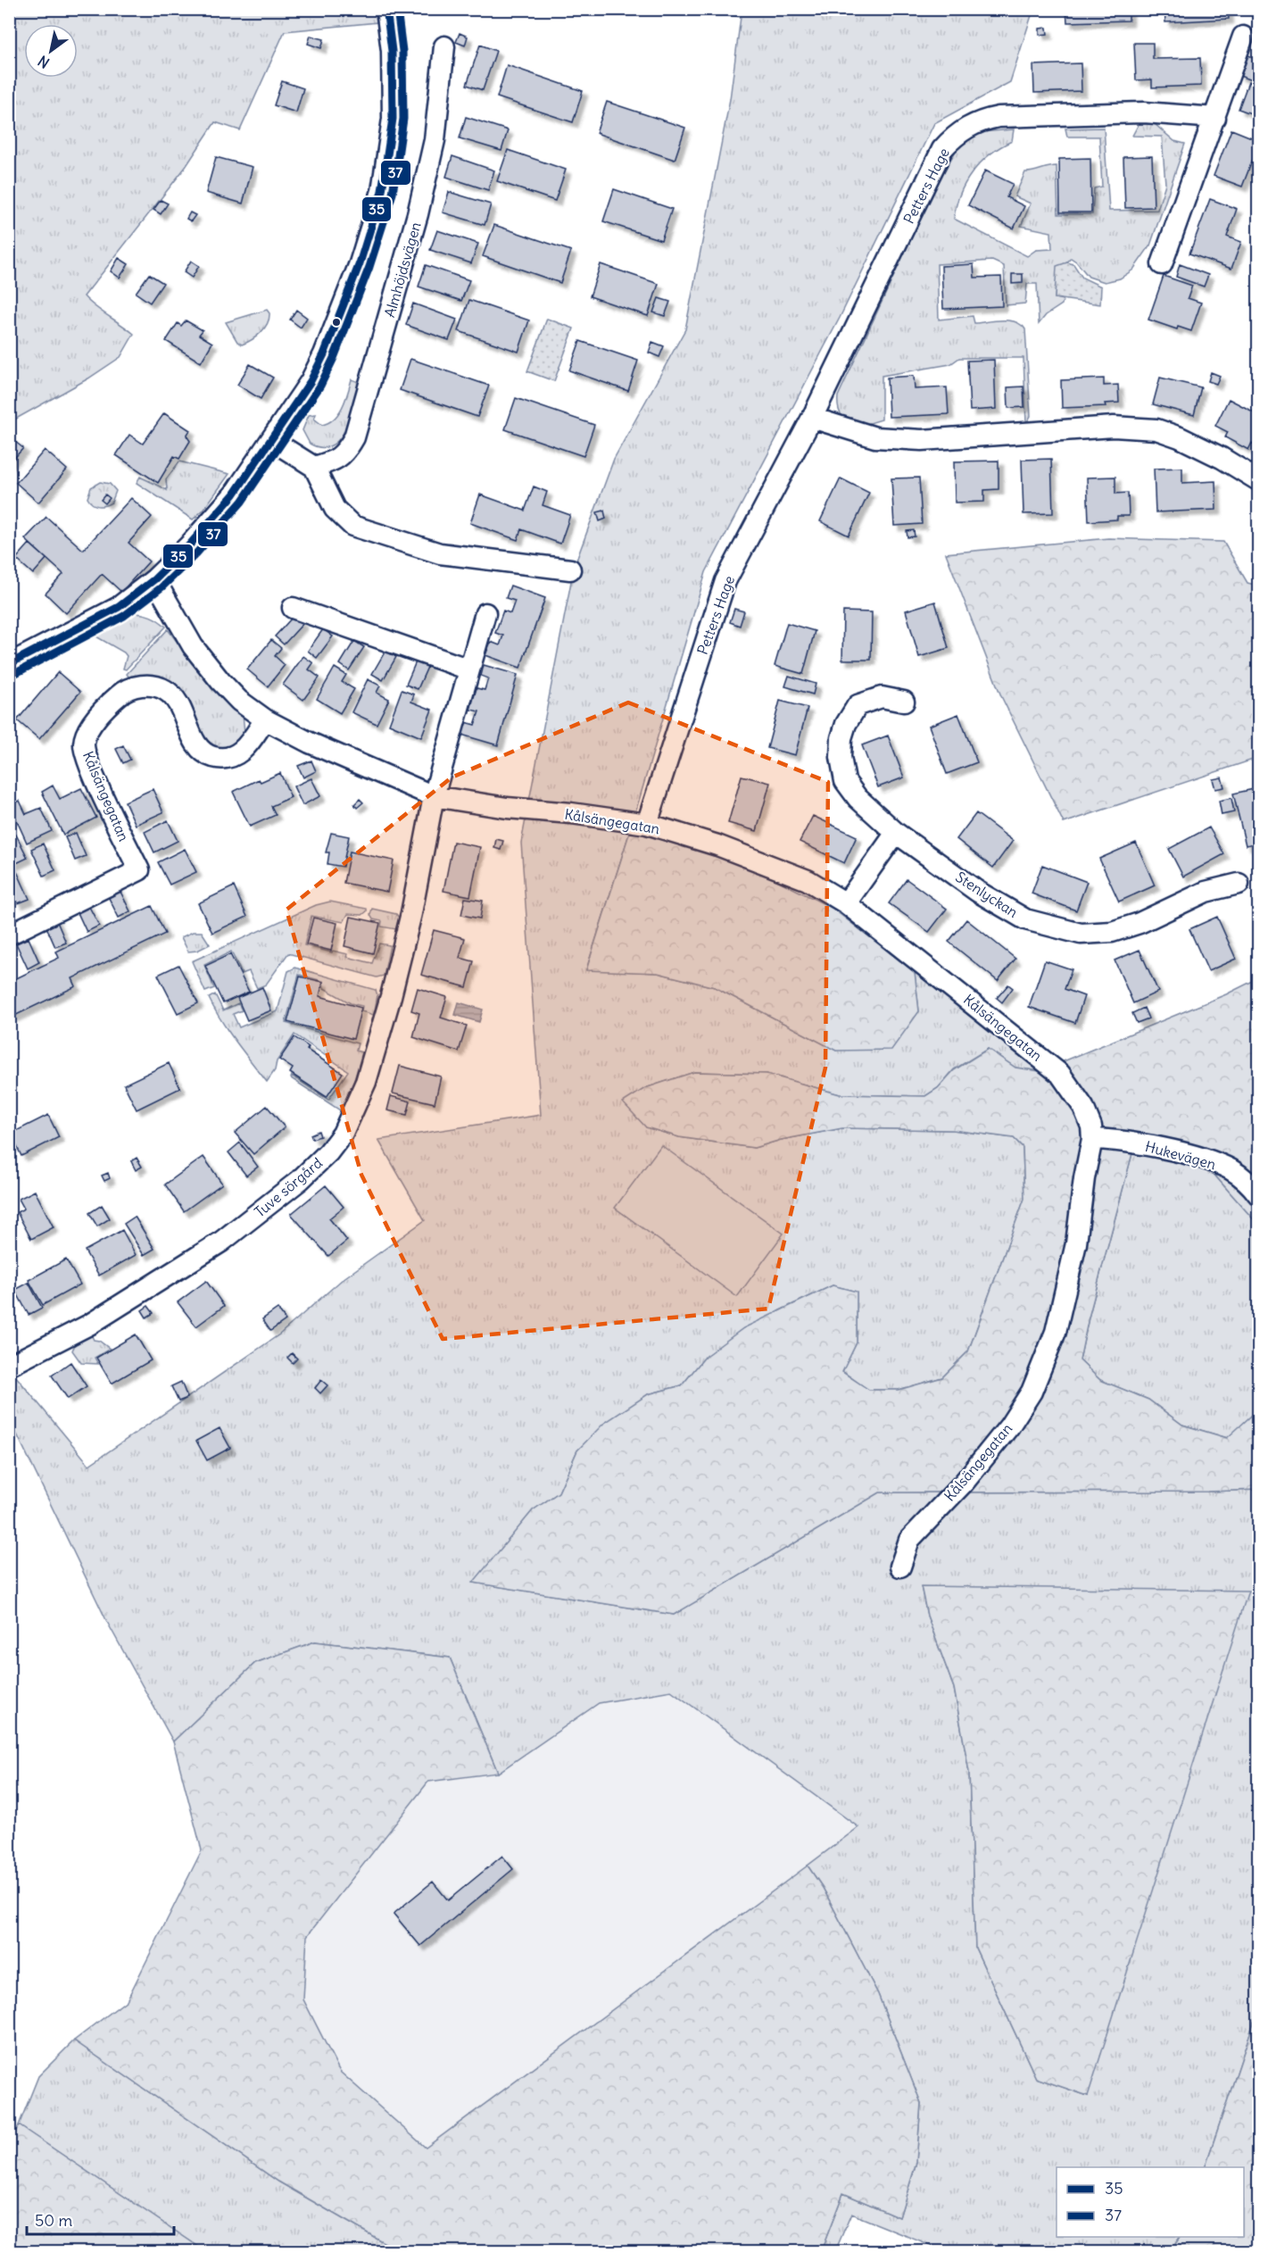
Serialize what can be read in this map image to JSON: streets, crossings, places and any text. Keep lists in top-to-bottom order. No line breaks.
{"streets":{"street":["Petters Hage","Almhöjdsvägen","Kålsängegatan","Stenlyckan","Hukevägen","Tuve sörgård"]},"crossings":[["Petters Hage","Kålsängegatan"],["Kålsängegatan","Hukevägen"],["Kålsängegatan","Tuve sörgård"]],"lines":["transit line 35","transit line 37"],"legend":["35","37"],"scale_bar":"50 m","north":"bottom left"}
